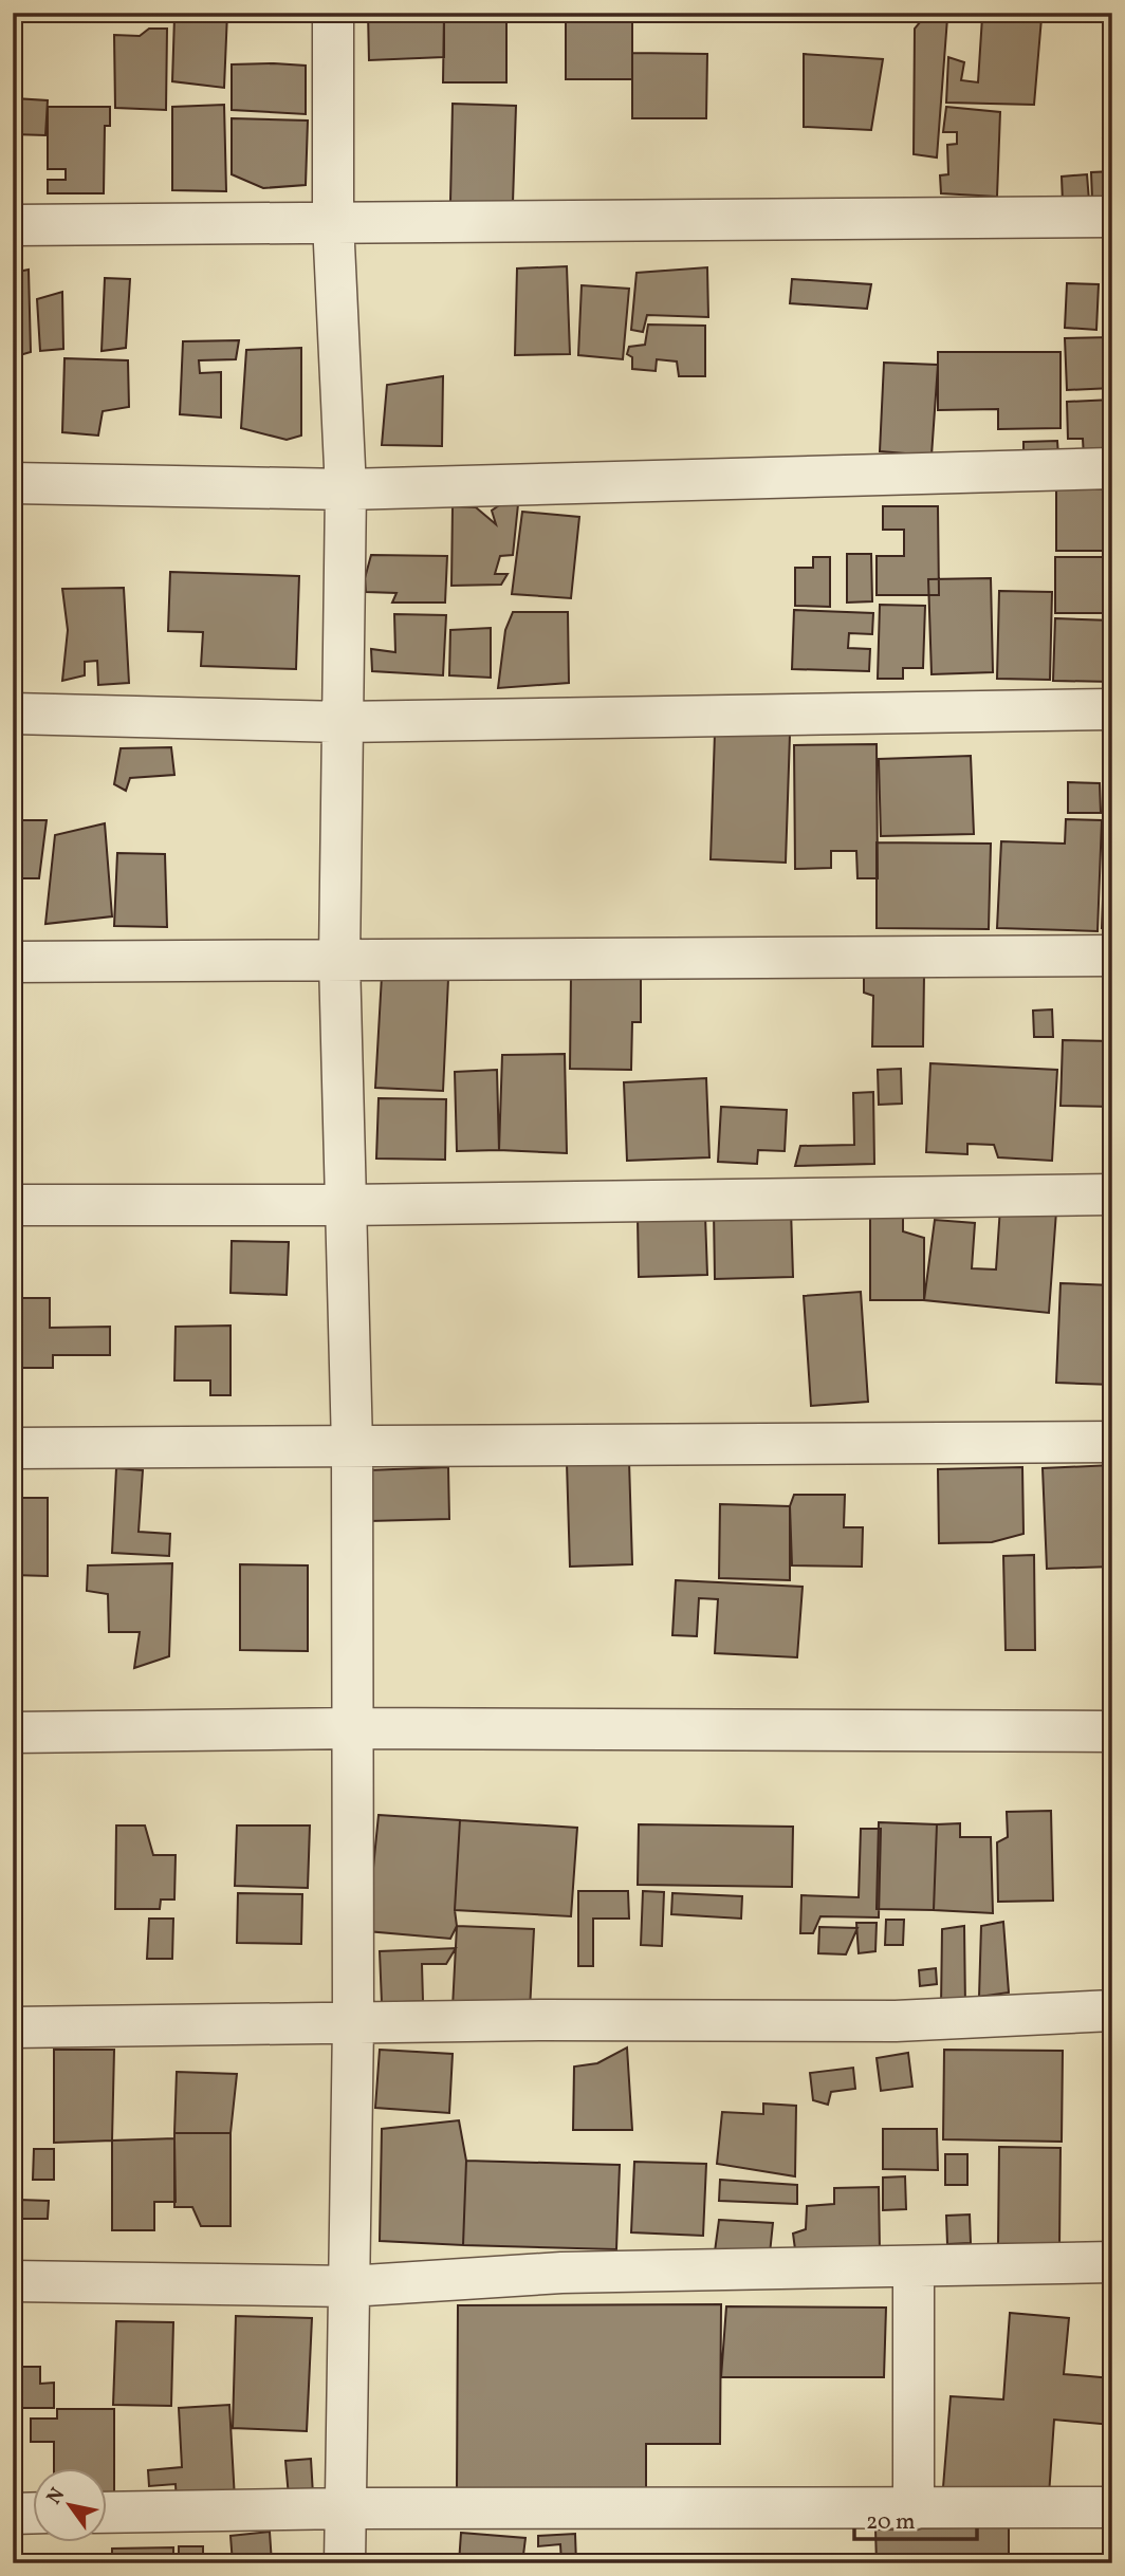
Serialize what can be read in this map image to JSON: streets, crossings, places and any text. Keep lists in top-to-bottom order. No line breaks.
{"scale_bar":"20 m","north":"top left"}
